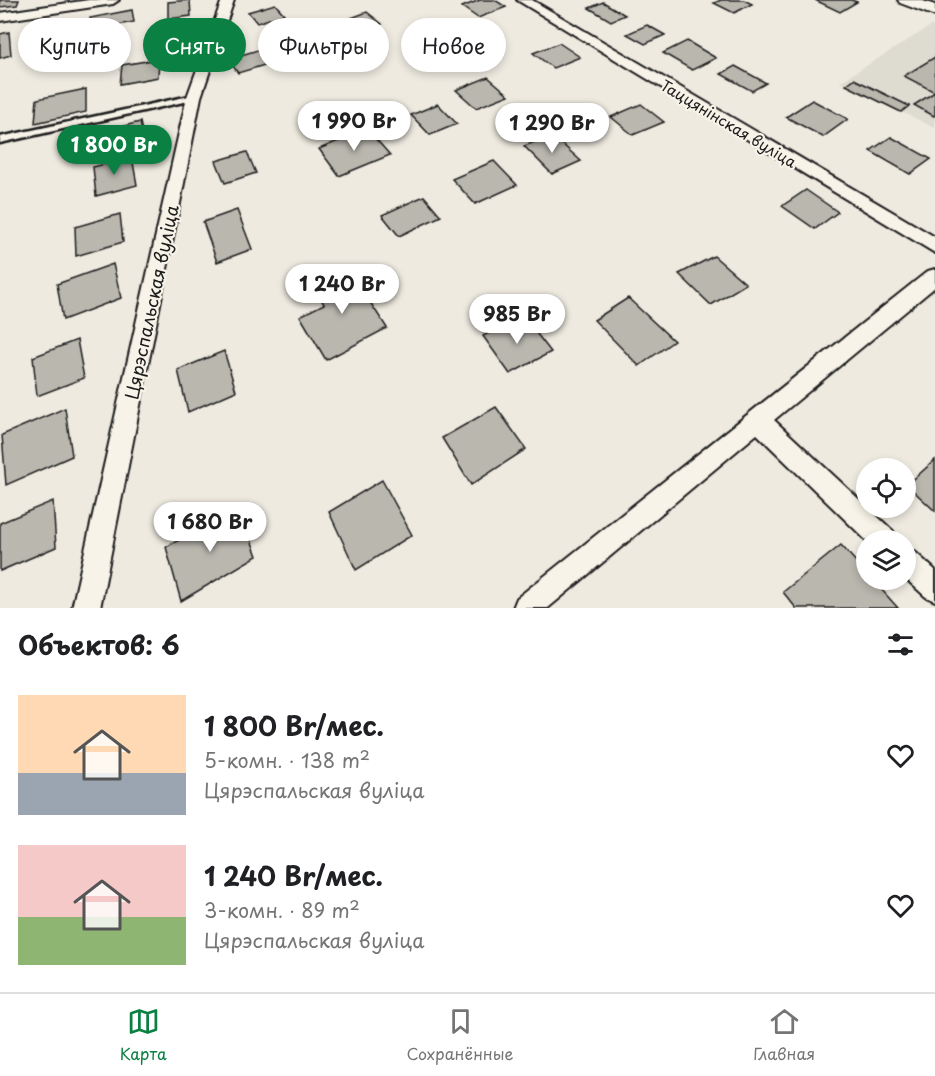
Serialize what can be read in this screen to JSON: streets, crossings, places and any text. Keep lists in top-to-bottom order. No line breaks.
{"streets":{"street":["Таццянінская вуліца","Цярэспальская вуліца"]},"page":{"chip":["Купить","Снять","Фильтры","Новое"],"price":["1 990 Br","1 290 Br","1 800 Br","1 240 Br","985 Br","1 680 Br"],"heading":"Объектов: 6","list":[{"name":"1 800 Br/мес.","note":"5-комн. · 138 m² · Цярэспальская вуліца"},{"name":"1 240 Br/мес.","note":"3-комн. · 89 m² · Цярэспальская вуліца"}],"tabs":["Карта","Сохранённые","Главная"]}}
